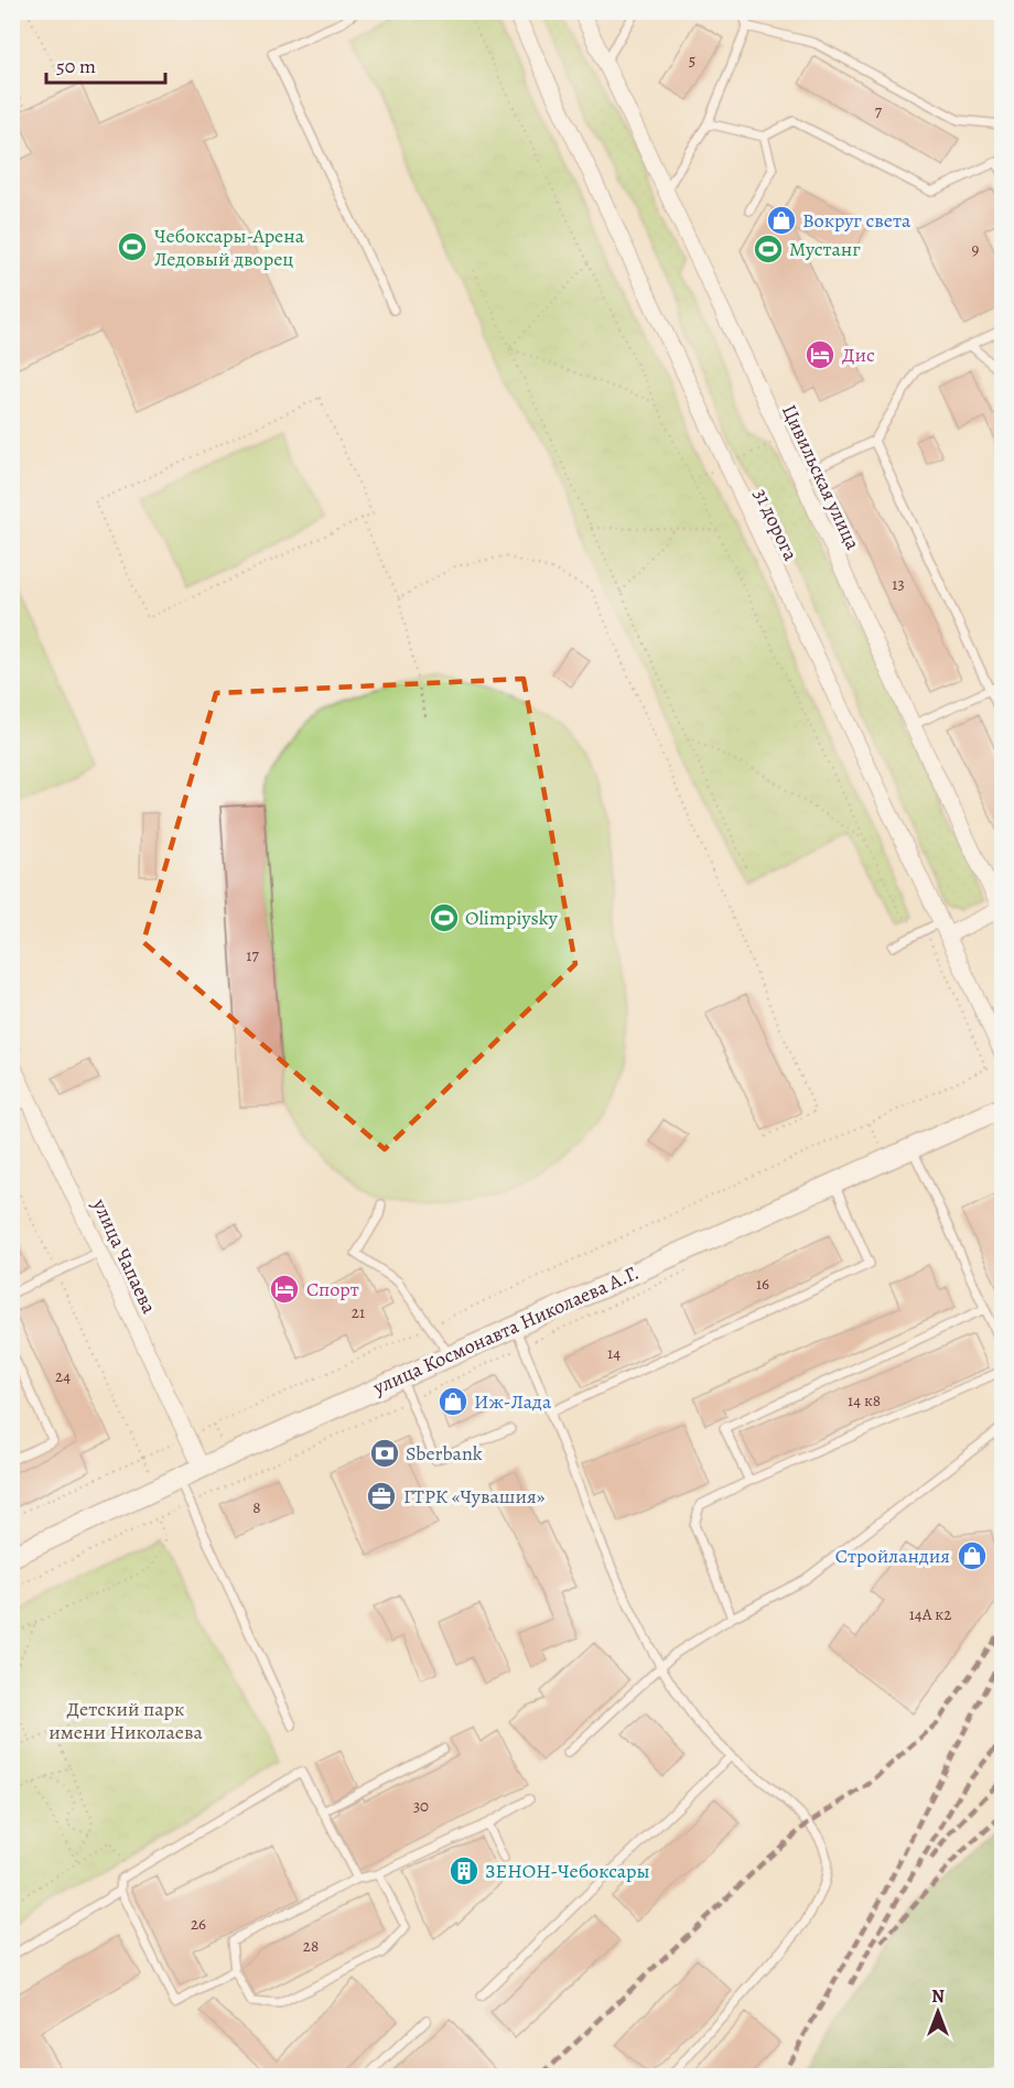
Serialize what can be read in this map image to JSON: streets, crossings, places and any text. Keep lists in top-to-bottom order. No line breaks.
{"streets":{"street":["Цивильская улица","31 дорога","улица Чапаева","улица Космонавта Николаева А.Г."]},"crossings":[["Цивильская улица","31 дорога"],["улица Чапаева","улица Космонавта Николаева А.Г."]],"parks":["Детский парк имени Николаева"],"places":{"shop":["Вокруг света","Иж-Лада","Стройландия"],"sports":["Чебоксары-Арена Ледовый дворец","Мустанг","Olimpiysky"],"hotel":["Дис","Спорт"],"bank":["Sberbank"],"office":["ГТРК «Чувашия»"],"building":["ЗЕНОН-Чебоксары"]},"house_numbers":["5","7","9","13","17","16","21","14","24","14 к8","8","14А к2","30","26","28"],"scale_bar":"50 m","north":"top"}
